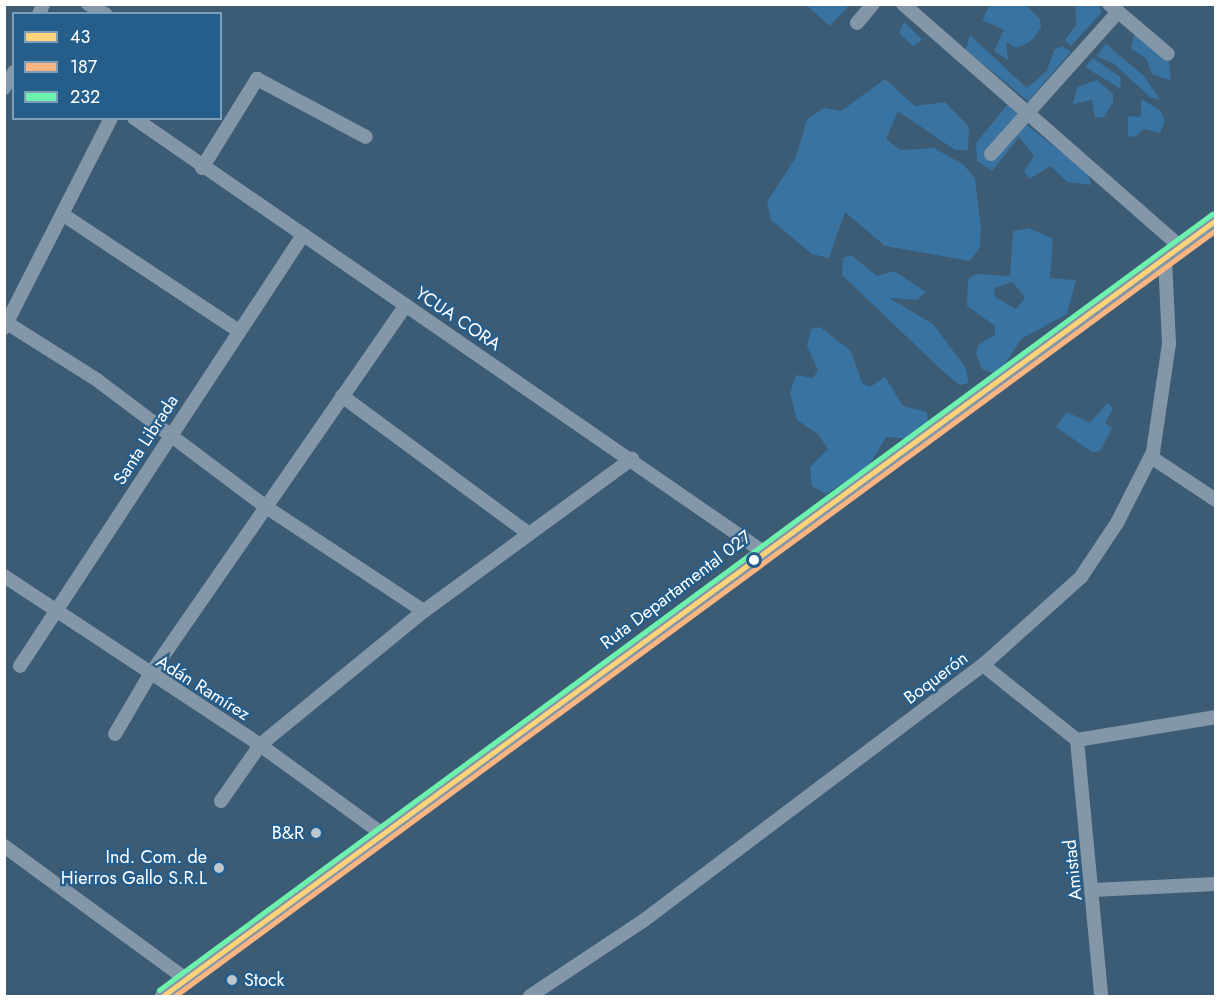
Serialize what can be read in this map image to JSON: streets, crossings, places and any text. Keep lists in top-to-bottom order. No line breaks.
{"streets":{"main road":["Ruta Departamental 027"],"street":["YCUA CORA","Santa Librada","Boquerón","Adán Ramírez","Amistad"]},"crossings":[["YCUA CORA","Santa Librada"],["YCUA CORA","Ruta Departamental 027"],["Santa Librada","Adán Ramírez"],["Ruta Departamental 027","Boquerón"],["Ruta Departamental 027","Adán Ramírez"]],"places":["B&R","Ind. Com. de Hierros Gallo S.R.L","Stock"],"lines":["transit line 232","transit line 43","transit line 187"],"legend":["43","187","232"]}
